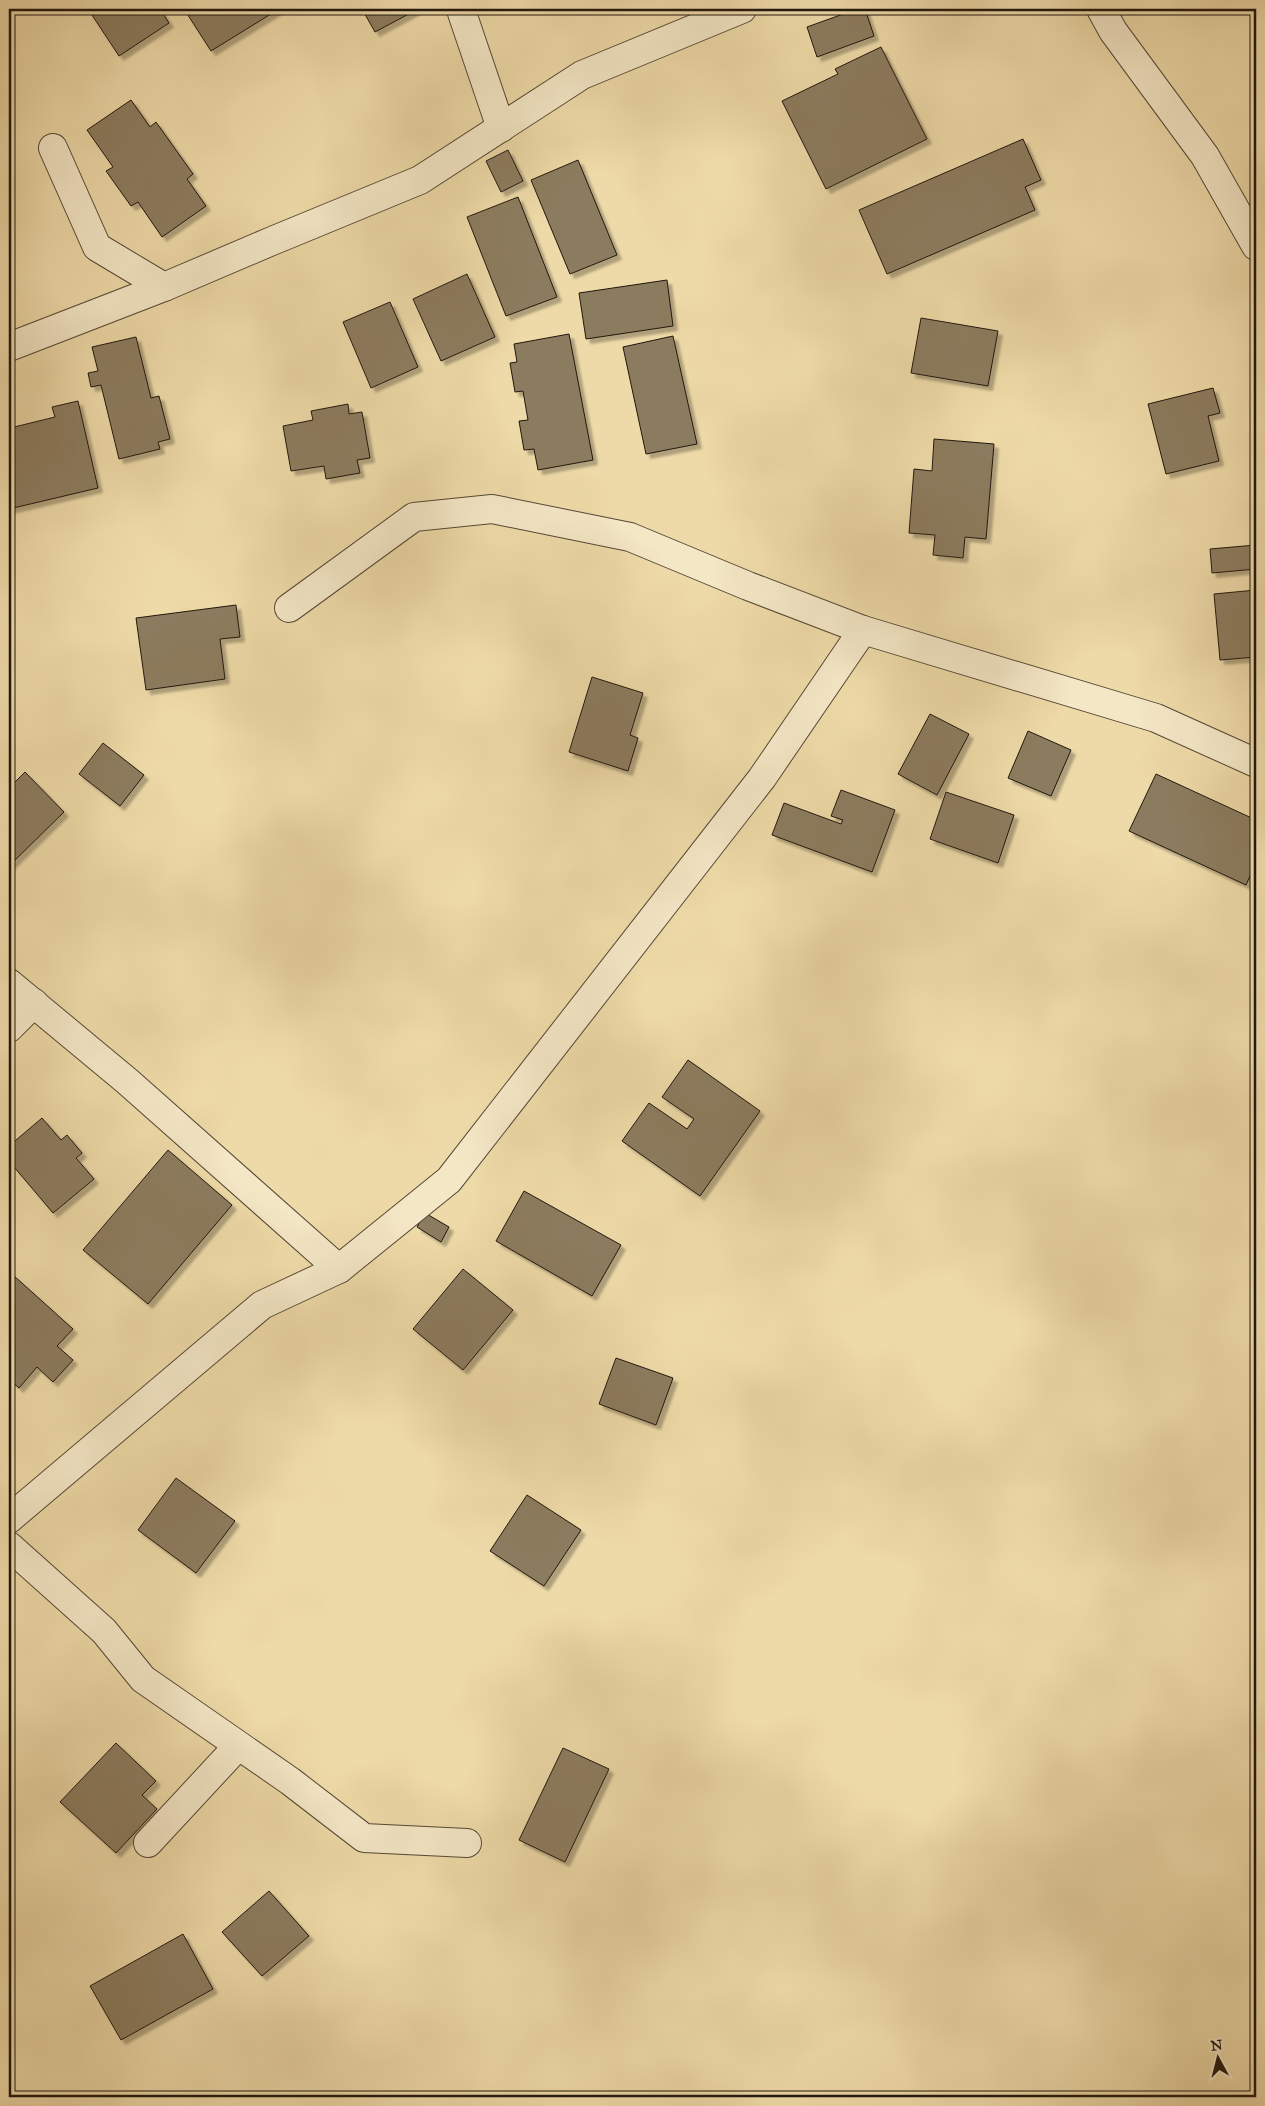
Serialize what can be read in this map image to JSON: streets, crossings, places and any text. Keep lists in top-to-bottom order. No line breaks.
{"north":"top"}
